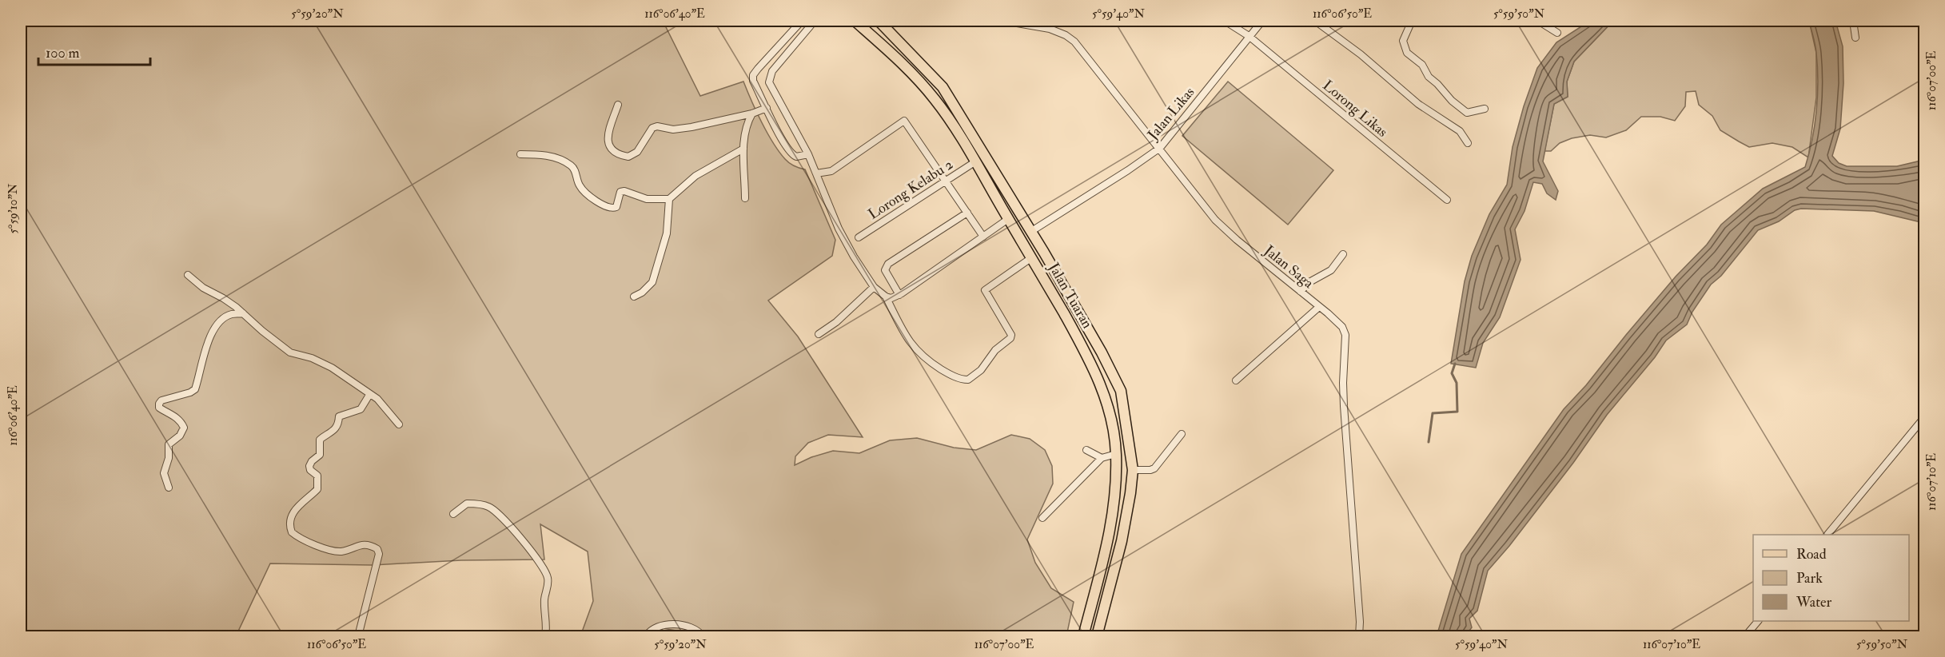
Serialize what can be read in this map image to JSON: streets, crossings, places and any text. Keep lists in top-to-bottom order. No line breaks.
{"streets":{"main road":["Jalan Tuaran"],"street":["Lorong Likas","Jalan Likas","Lorong Kelabu 2","Jalan Saga"]},"crossings":[["Lorong Likas","Jalan Likas"],["Jalan Likas","Jalan Saga"],["Jalan Likas","Jalan Tuaran"],["Lorong Kelabu 2","Jalan Tuaran"]],"legend":["Road","Park","Water"],"scale_bar":"100 m","coordinates":["5°59'20\"N","116°06'40\"E","5°59'40\"N","116°06'50\"E","5°59'50\"N","116°07'00\"E","5°59'10\"N","116°07'10\"E"]}
